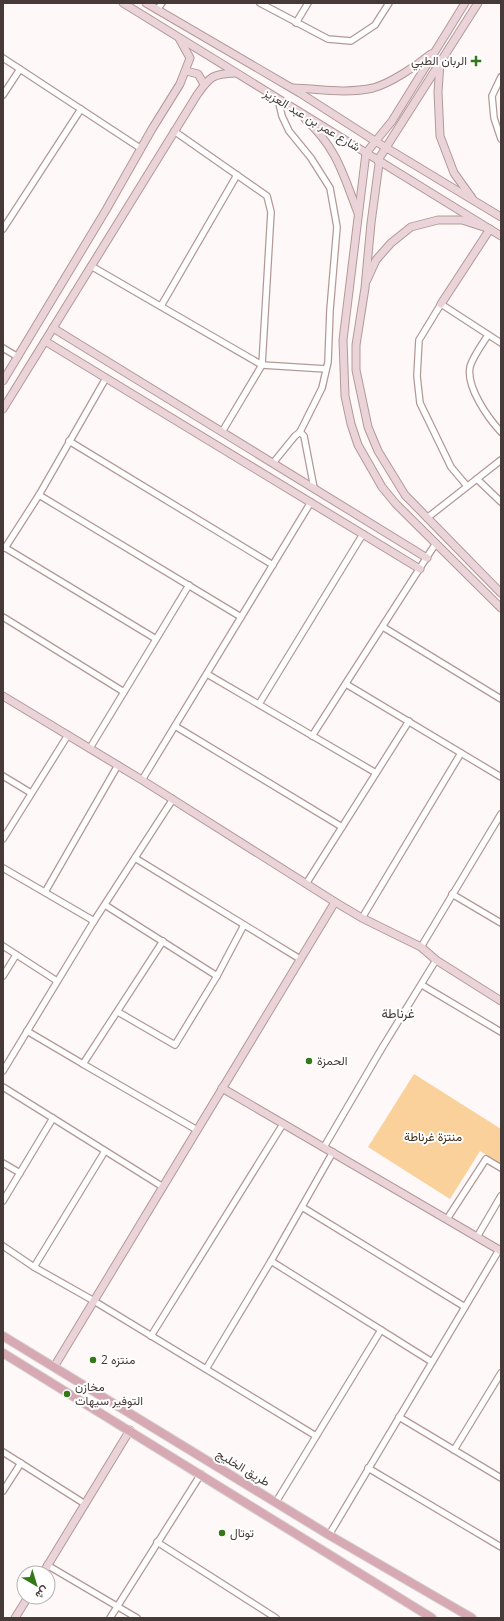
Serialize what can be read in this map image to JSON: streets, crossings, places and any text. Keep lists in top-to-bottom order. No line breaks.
{"streets":{"main road":["طريق الخليج"],"street":["شارع عمر بن عبد العزيز"]},"districts":["غرناطة"],"parks":["منتزة غرناطة"],"places":{"health":["الربان الطبي"],"other":["الحمزة","منتزه 2","مخازن التوفير سيهات","توتال"]},"north":"bottom right"}
